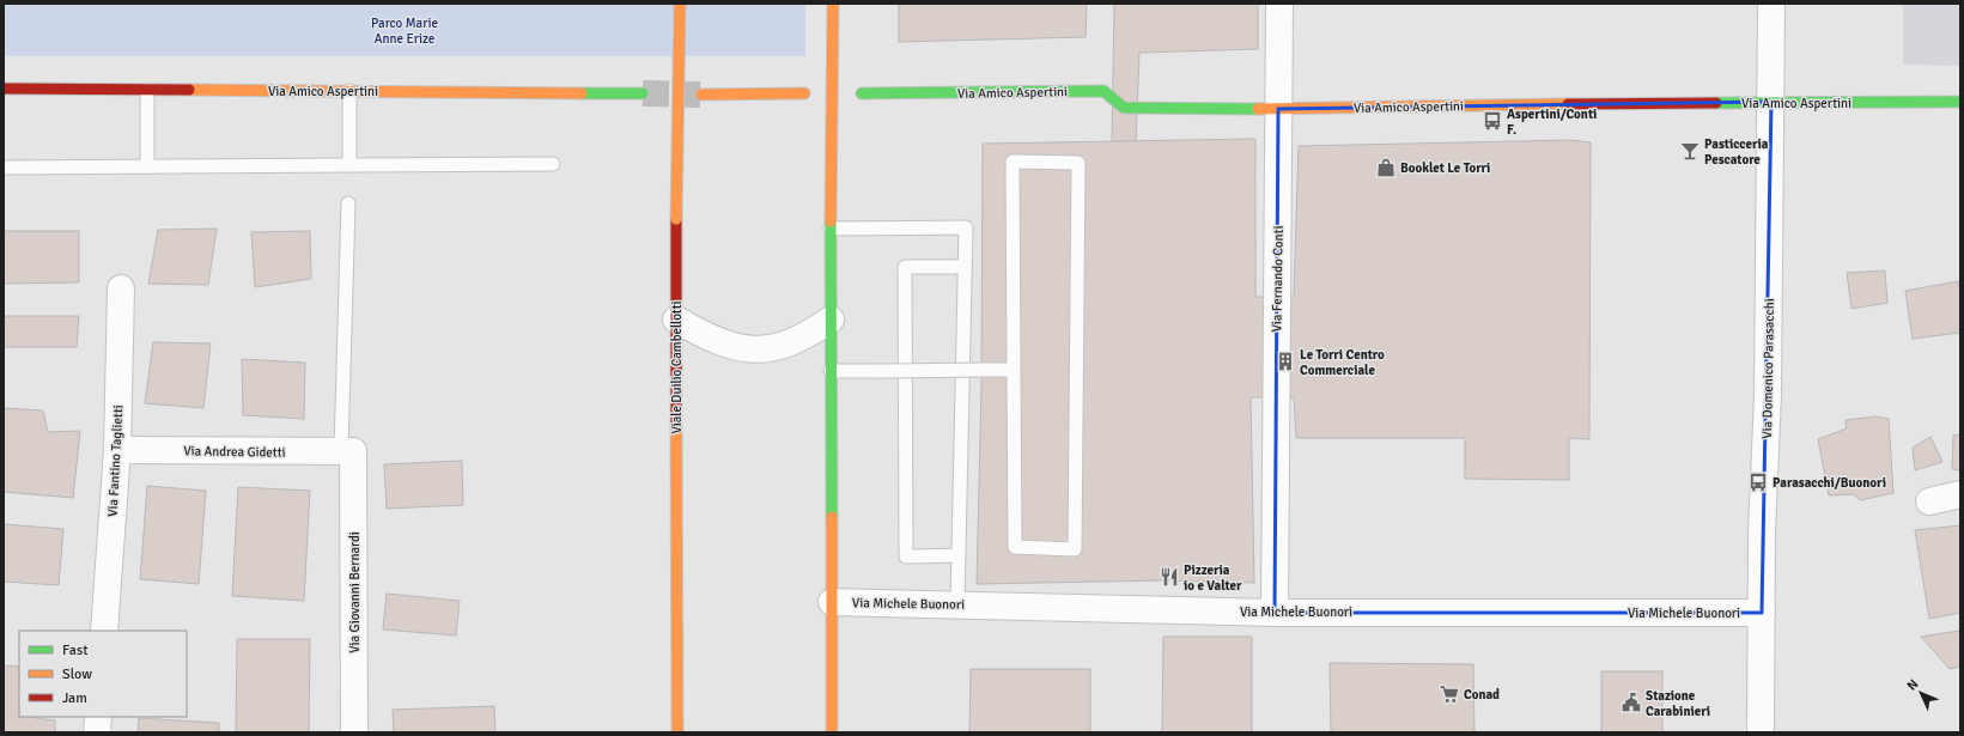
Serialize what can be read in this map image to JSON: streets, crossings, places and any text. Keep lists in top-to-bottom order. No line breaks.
{"streets":{"street":["Via Amico Aspertini","Via Fernando Conti","Viale Duilio Cambellotti","Via Domenico Parasacchi","Via Andrea Gidetti","Via Fantino Taglietti","Via Giovanni Bernardi","Via Michele Buonori"]},"crossings":[["Via Amico Aspertini","Via Fernando Conti"],["Via Amico Aspertini","Via Domenico Parasacchi"],["Via Fernando Conti","Via Michele Buonori"],["Via Domenico Parasacchi","Via Michele Buonori"],["Via Andrea Gidetti","Via Fantino Taglietti"],["Via Andrea Gidetti","Via Giovanni Bernardi"]],"parks":["Parco Marie Anne Erize"],"places":{"bus stop":["Aspertini/Conti F.","Parasacchi/Buonori"],"bar":["Pasticceria Pescatore"],"shop":["Booklet Le Torri"],"building":["Le Torri Centro Commerciale"],"restaurant":["Pizzeria io e Valter"],"supermarket":["Conad"],"public building":["Stazione Carabinieri"]},"legend":["Fast","Slow","Jam"],"north":"top left"}
